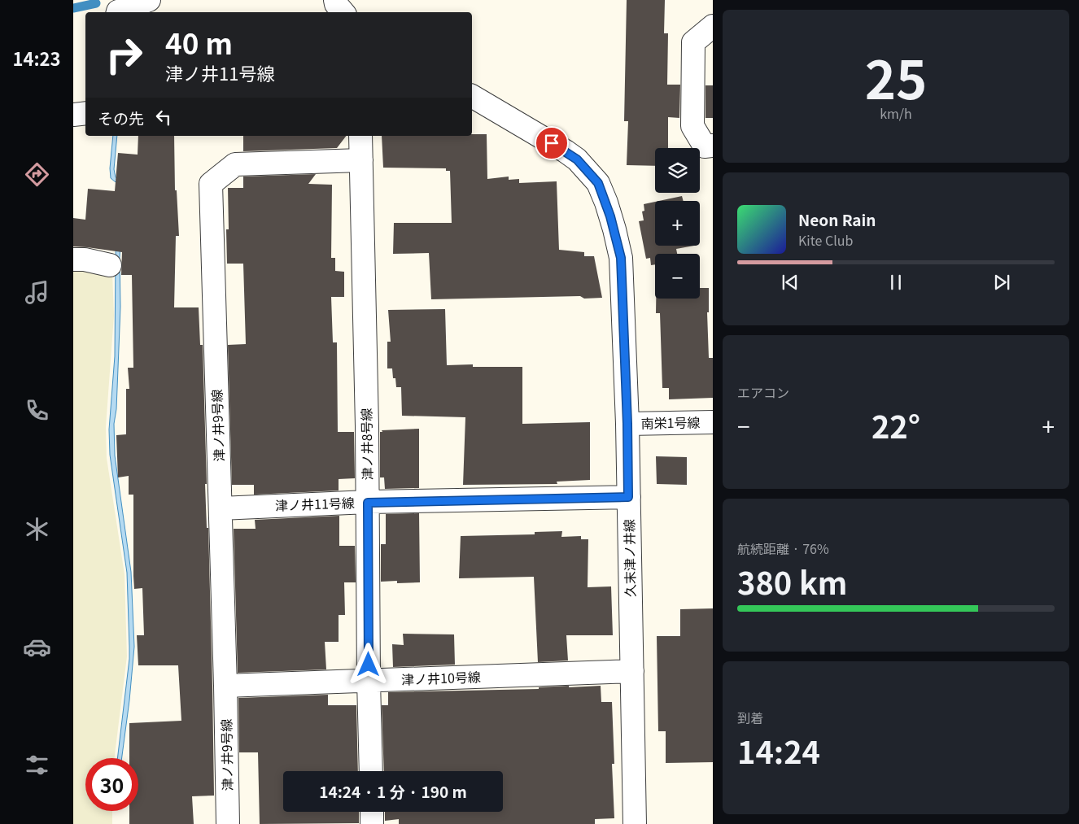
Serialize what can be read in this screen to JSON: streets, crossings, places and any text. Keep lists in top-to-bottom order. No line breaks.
{"streets":{"street":["南栄1号線","津ノ井9号線","津ノ井8号線","津ノ井11号線","久末津ノ井線","津ノ井10号線"]},"crossings":[["南栄1号線","久末津ノ井線"],["津ノ井9号線","津ノ井8号線"],["津ノ井9号線","津ノ井11号線"],["津ノ井9号線","津ノ井10号線"],["津ノ井8号線","津ノ井11号線"],["津ノ井8号線","津ノ井10号線"],["津ノ井11号線","久末津ノ井線"],["久末津ノ井線","津ノ井10号線"]],"page":{"tabs":"14:23","tile":[["25","km/h"],"エアコン",["航続距離 · 76%","380 km"],["到着","14:24"]],"turn":["40 m","津ノ井11号線"],"then":"その先","map_buttons":["+","−"],"song":["Neon Rain","Kite Club"],"heat":["−","22°","+"],"limit":"30","trip":"14:24 · 1 分 · 190 m"}}
